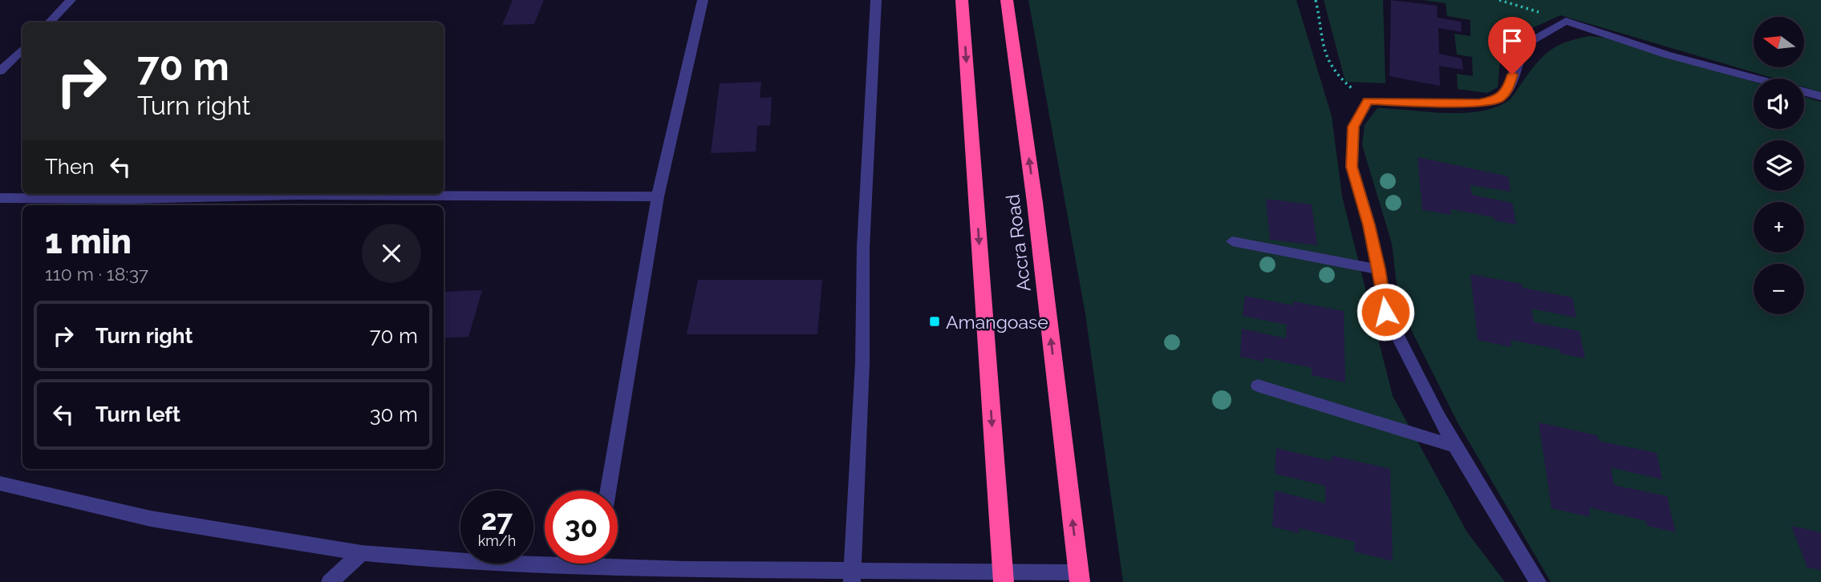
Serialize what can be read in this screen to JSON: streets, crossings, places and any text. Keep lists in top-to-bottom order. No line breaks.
{"streets":{"highway":["Accra Road"]},"places":{"transit":["Amangoase"]},"north":"left","page":{"map_buttons":["+","−"],"turn":["70 m","Turn right"],"then":"Then","heading":["1 min","110 m · 18:37"],"list":[{"name":"Turn right","value":"70 m"},{"name":"Turn left","value":"30 m"}],"speed":"27 km/h","limit":"30"}}
